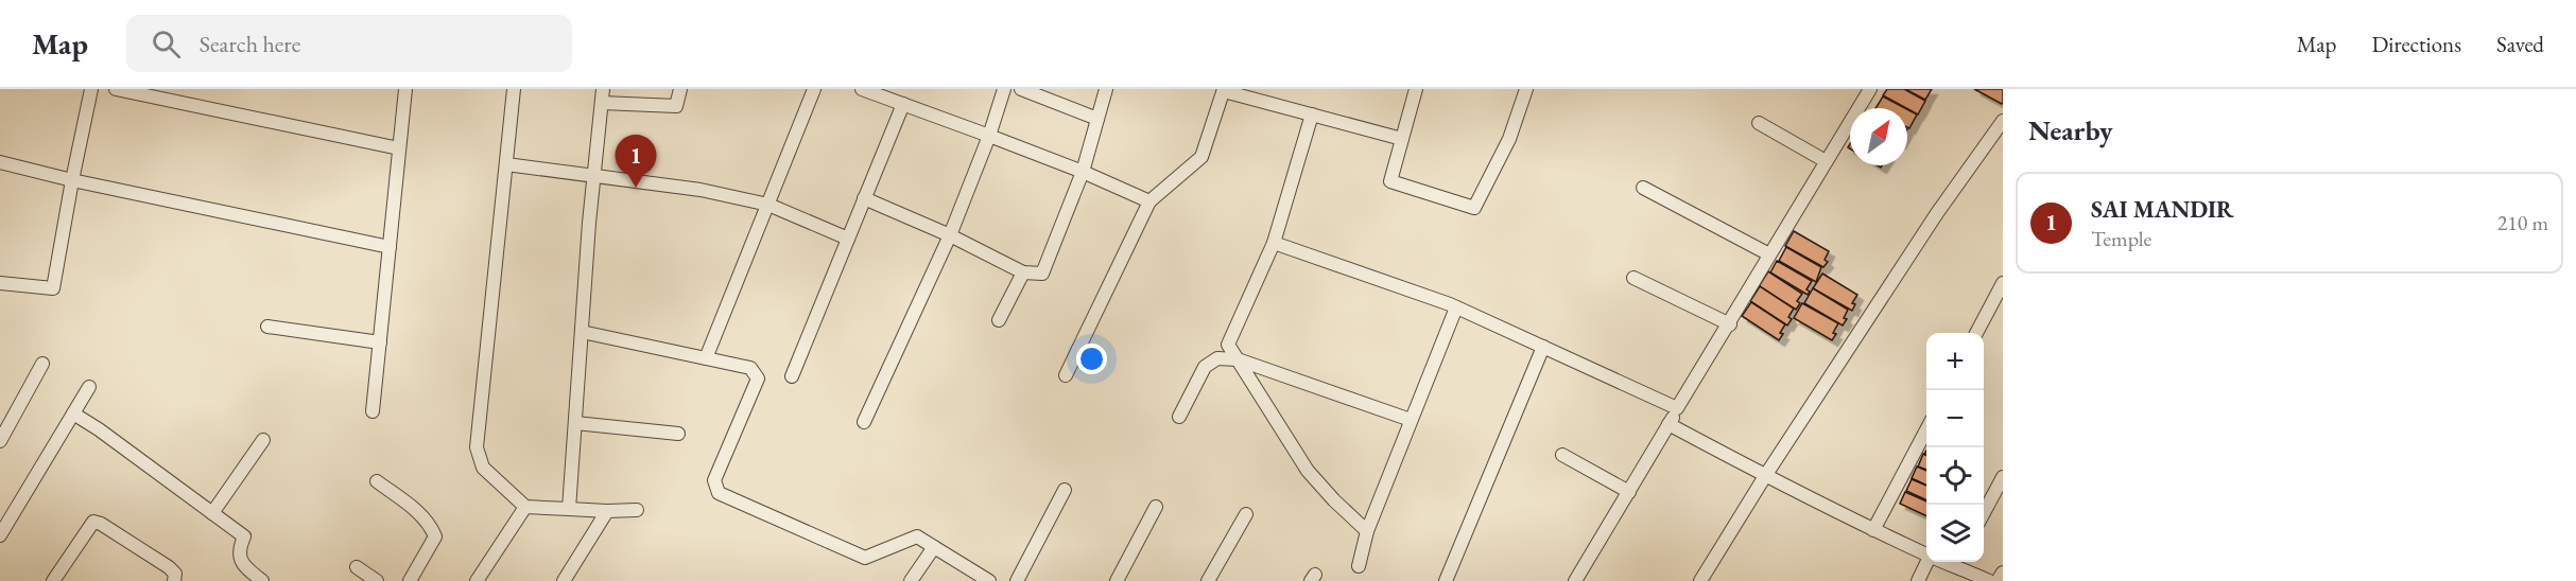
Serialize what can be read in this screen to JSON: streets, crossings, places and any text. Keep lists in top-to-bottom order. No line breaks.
{"north":"top right","page":{"header":"Map","search":"Search here","nav":["Map","Directions","Saved"],"heading":"Nearby","pins":"1","list":[{"mark":"1","name":"SAI MANDIR","note":"Temple","value":"210 m"}],"map_buttons":["+","−"]}}
